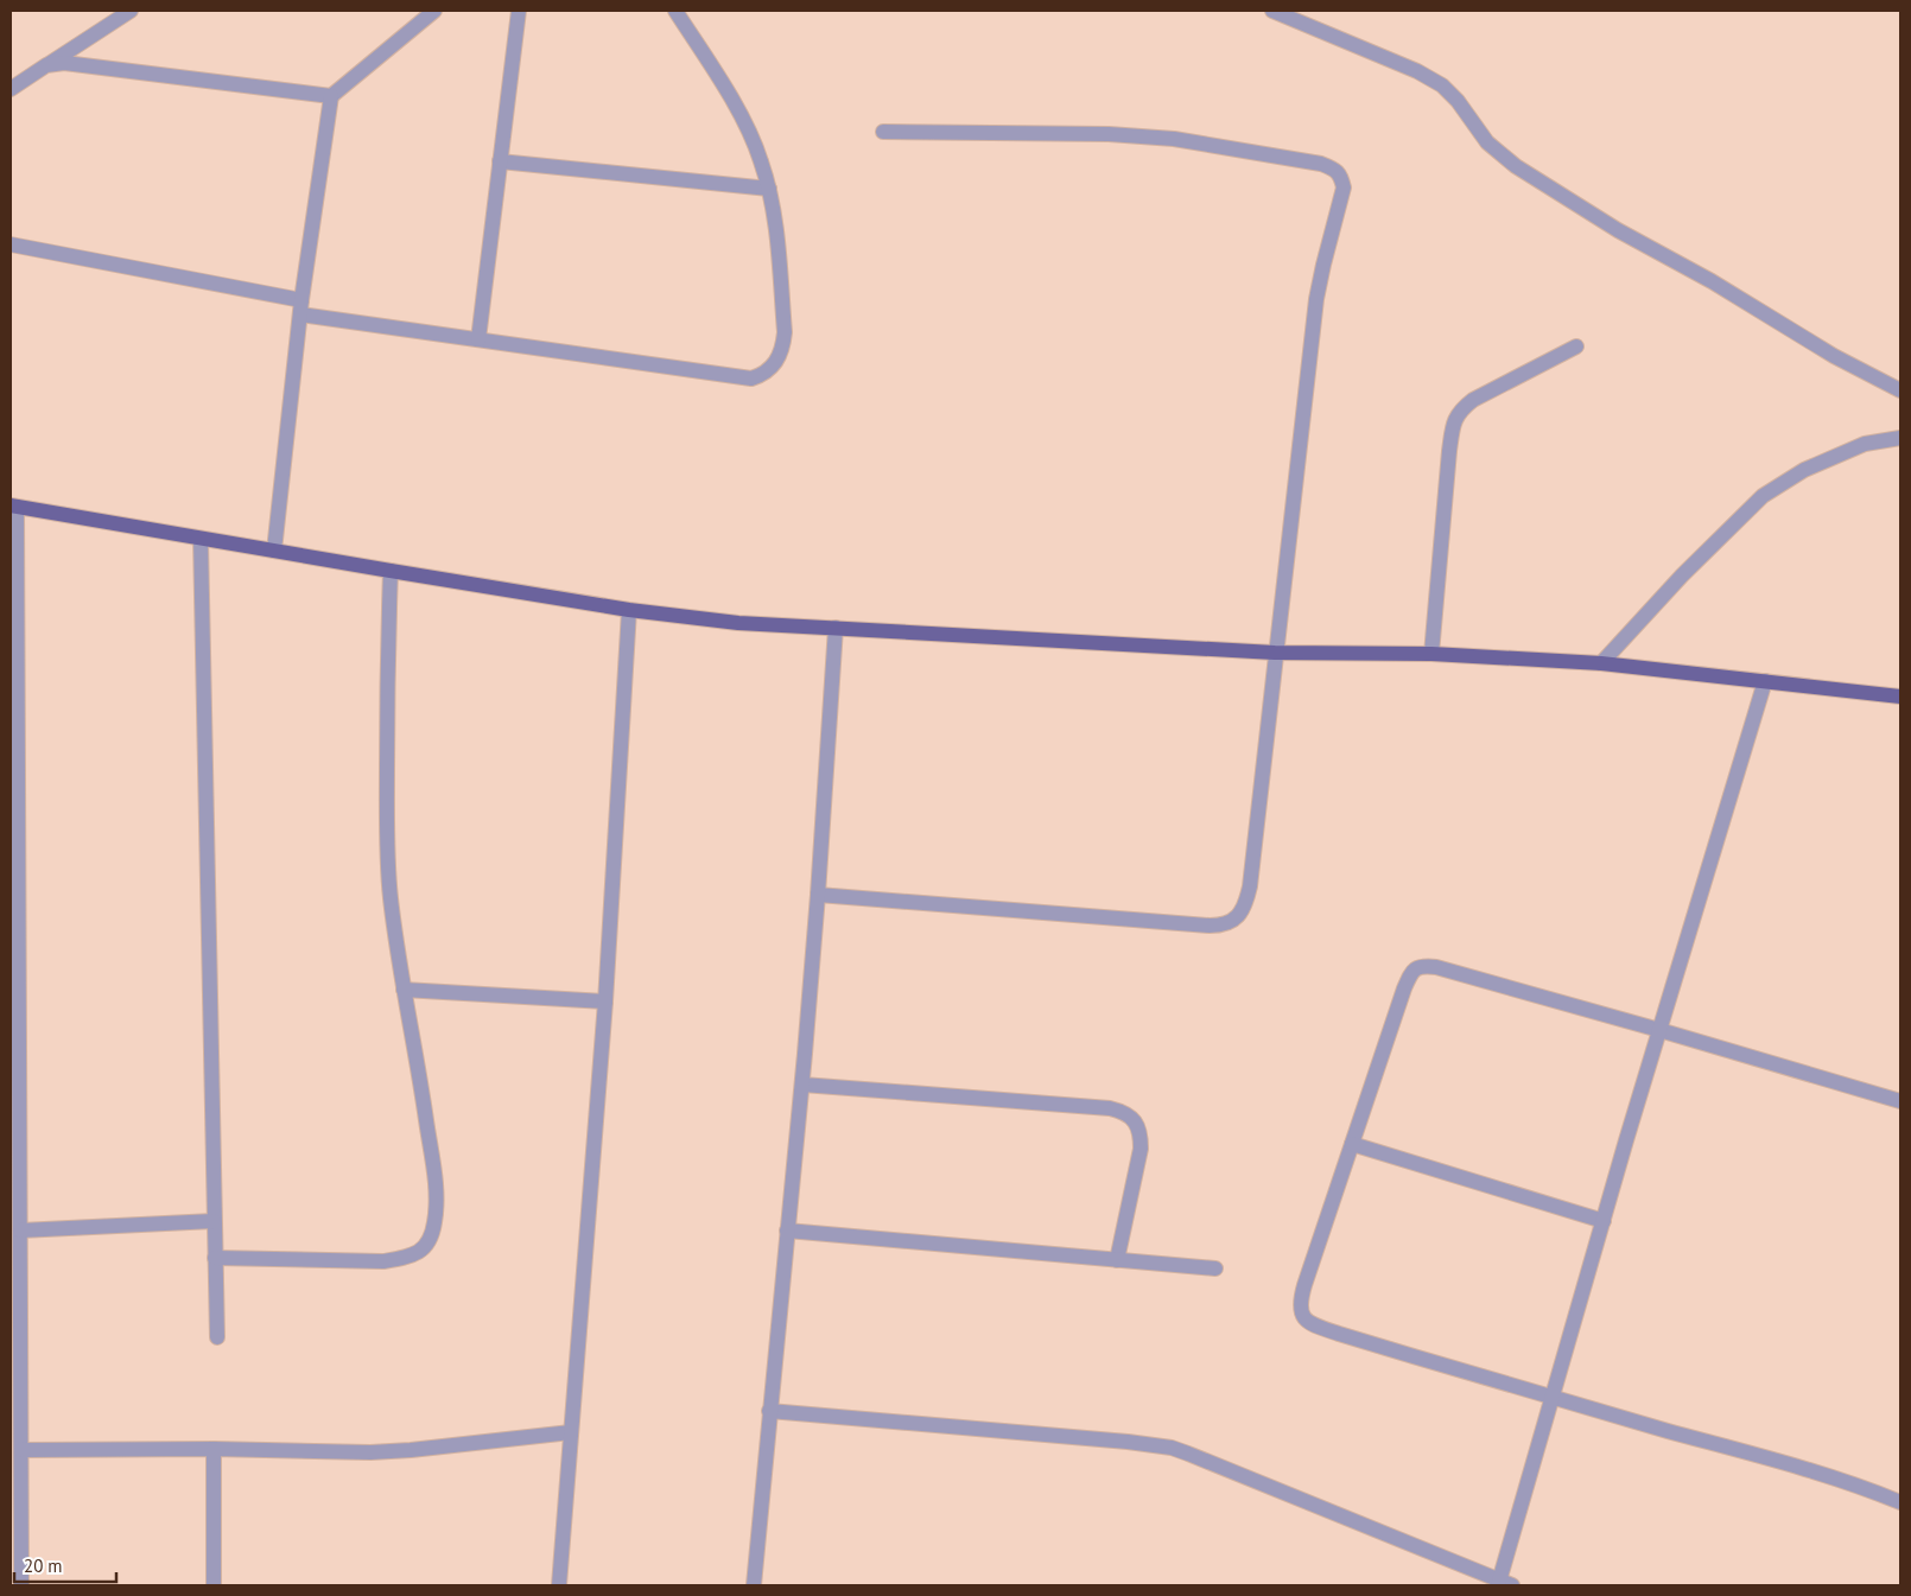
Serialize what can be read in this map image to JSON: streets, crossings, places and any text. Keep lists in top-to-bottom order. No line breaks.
{"scale_bar":"20 m"}
